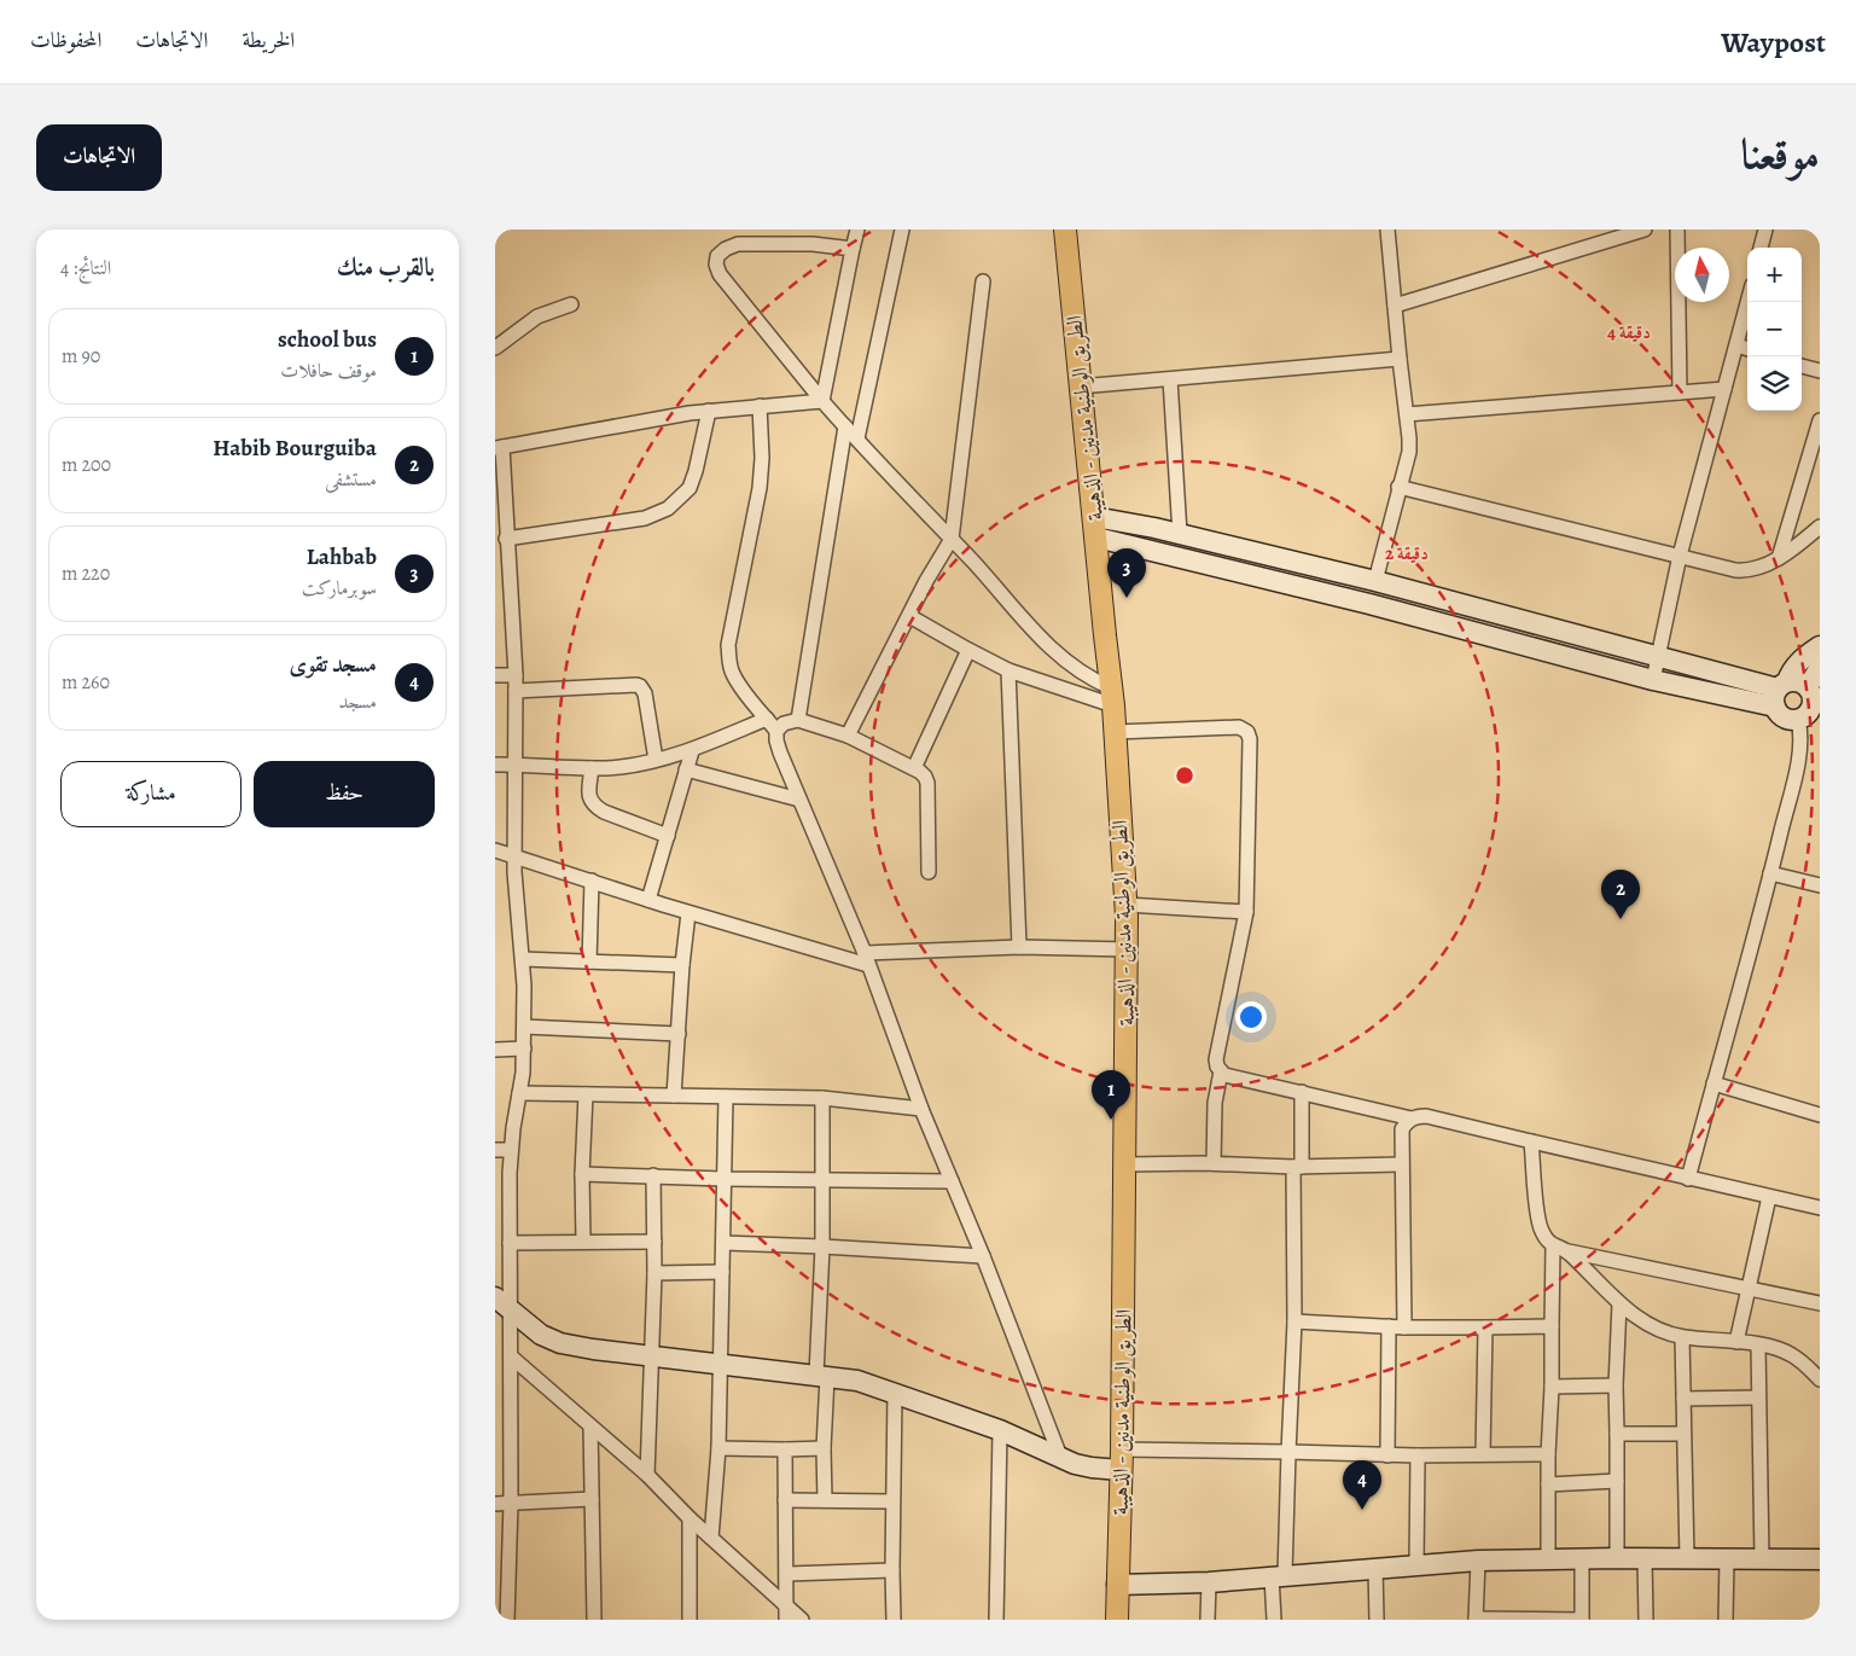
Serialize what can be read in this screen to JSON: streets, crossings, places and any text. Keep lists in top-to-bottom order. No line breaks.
{"streets":{"main road":["الطريق الوطنية مدنين - الذهيبة"]},"north":"top","page":{"header":"Waypost","nav":["الخريطة","الاتجاهات","المحفوظات"],"title":"موقعنا","buttons":["الاتجاهات",["حفظ","مشاركة"]],"heading":["بالقرب منك","النتائج: 4"],"map_buttons":["+","−"],"list":[{"mark":"1","name":"school bus","note":"موقف حافلات","value":"90 m"},{"mark":"2","name":"Habib Bourguiba","note":"مستشفى","value":"200 m"},{"mark":"3","name":"Lahbab","note":"سوبرماركت","value":"220 m"},{"mark":"4","name":"مسجد تقوى","note":"مسجد","value":"260 m"}],"pins":["3","2","1","4"]},"rings":["4 دقيقة","2 دقيقة"]}
